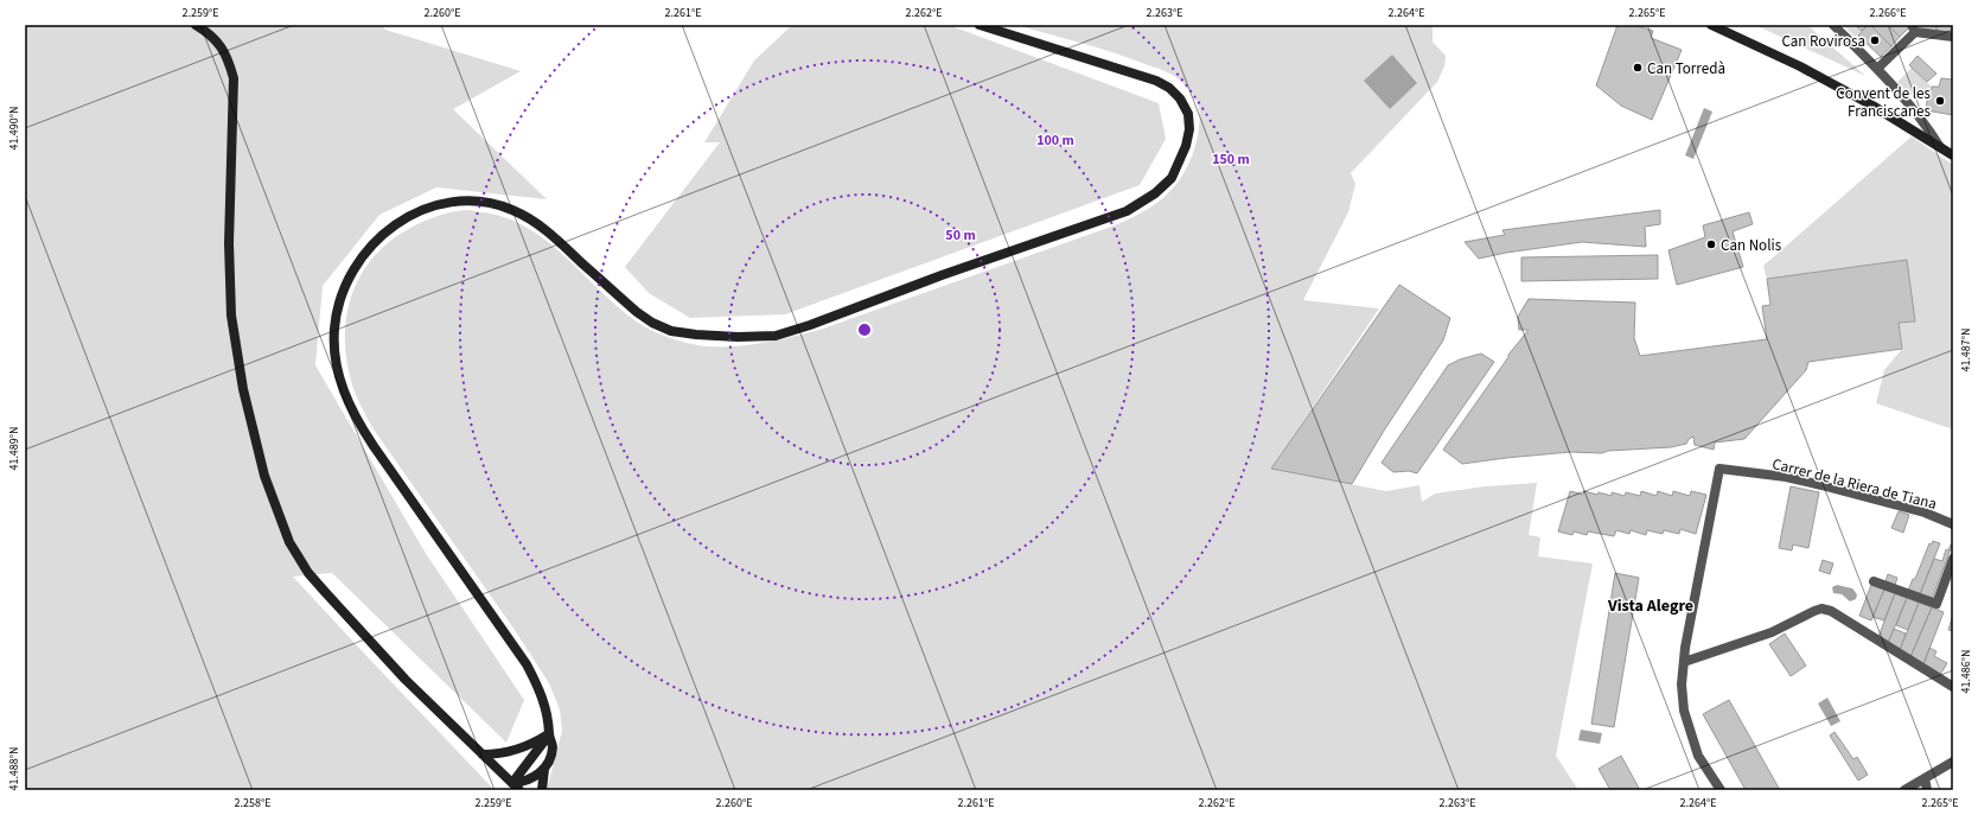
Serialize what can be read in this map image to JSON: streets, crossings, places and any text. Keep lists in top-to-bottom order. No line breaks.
{"streets":{"street":["Carrer de la Riera de Tiana"]},"districts":["Vista Alegre"],"places":["Can Rovirosa","Can Torredà","Convent de les Franciscanes","Can Nolis"],"coordinates":["2.259°E","2.260°E","2.261°E","2.262°E","2.263°E","2.264°E","2.265°E","2.266°E","41.490°N","41.487°N","41.489°N","41.486°N","41.488°N","2.258°E"],"rings":["100 m","150 m","50 m"]}
